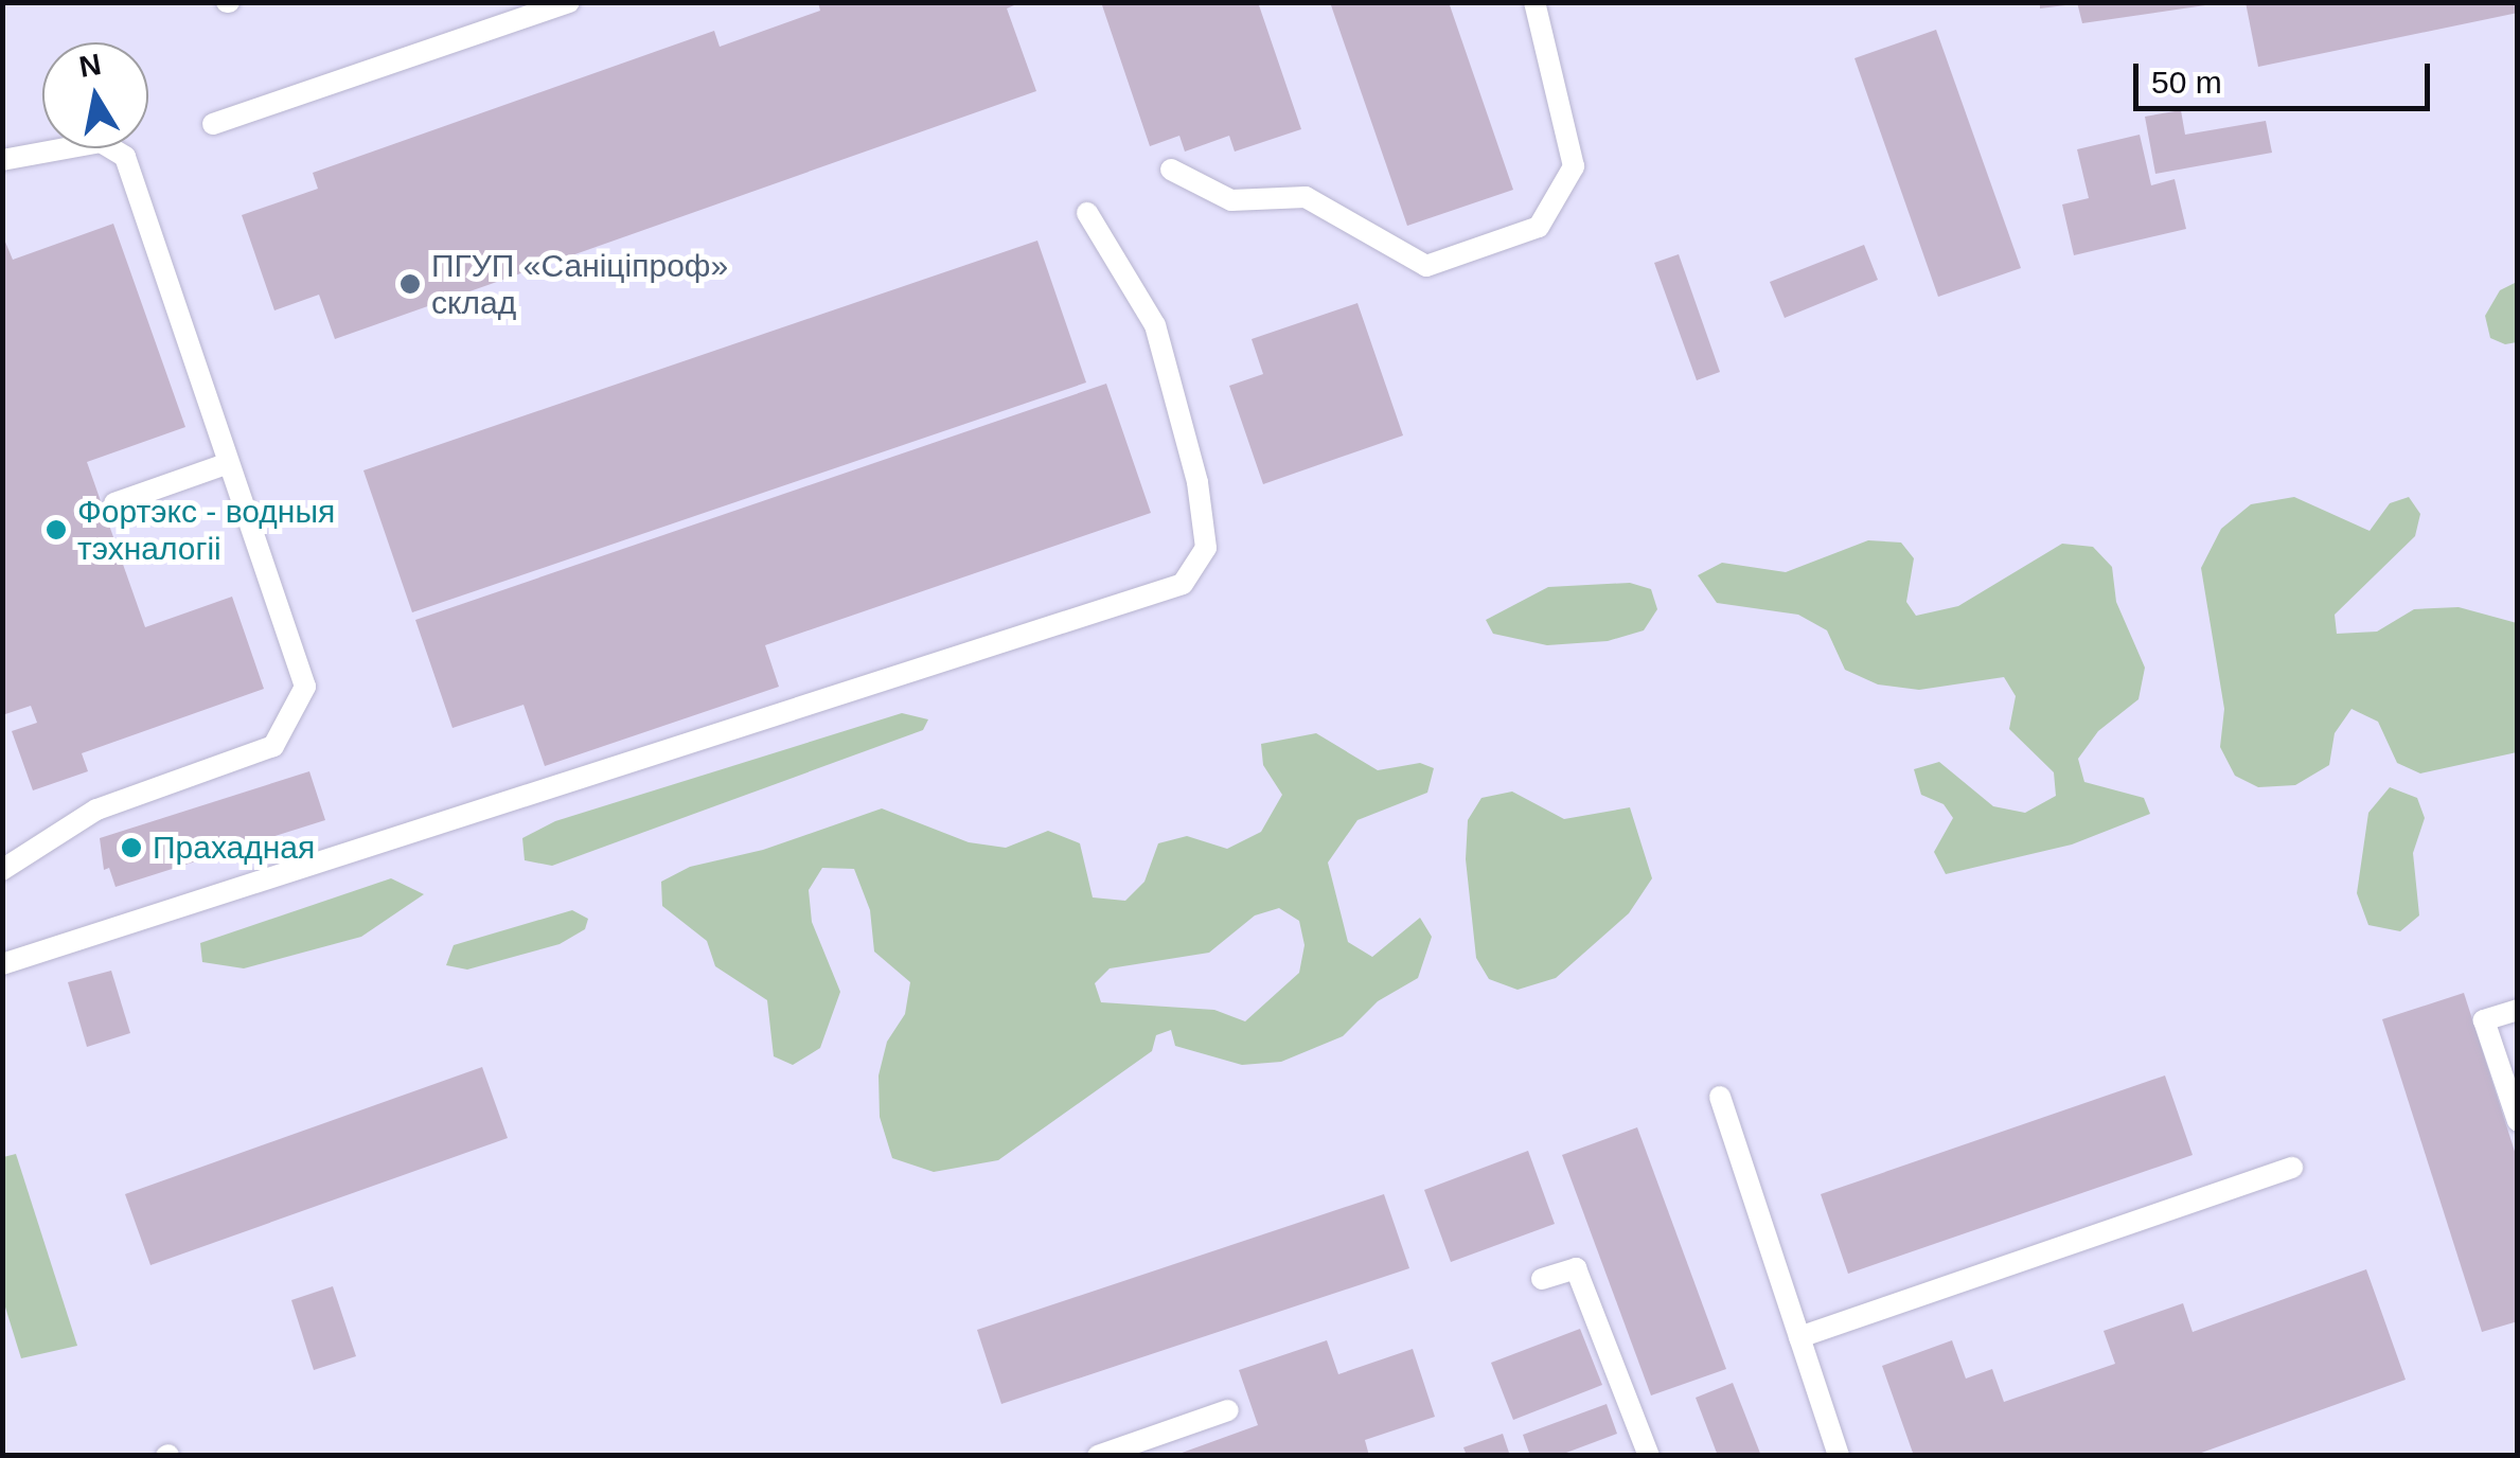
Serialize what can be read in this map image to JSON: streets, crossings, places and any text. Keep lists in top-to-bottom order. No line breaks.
{"places":["ПГУП «Саніціпроф» склад","Фортэкс - водныя тэхналогіі","Прахадная"],"scale_bar":"50 m","north":"top"}
